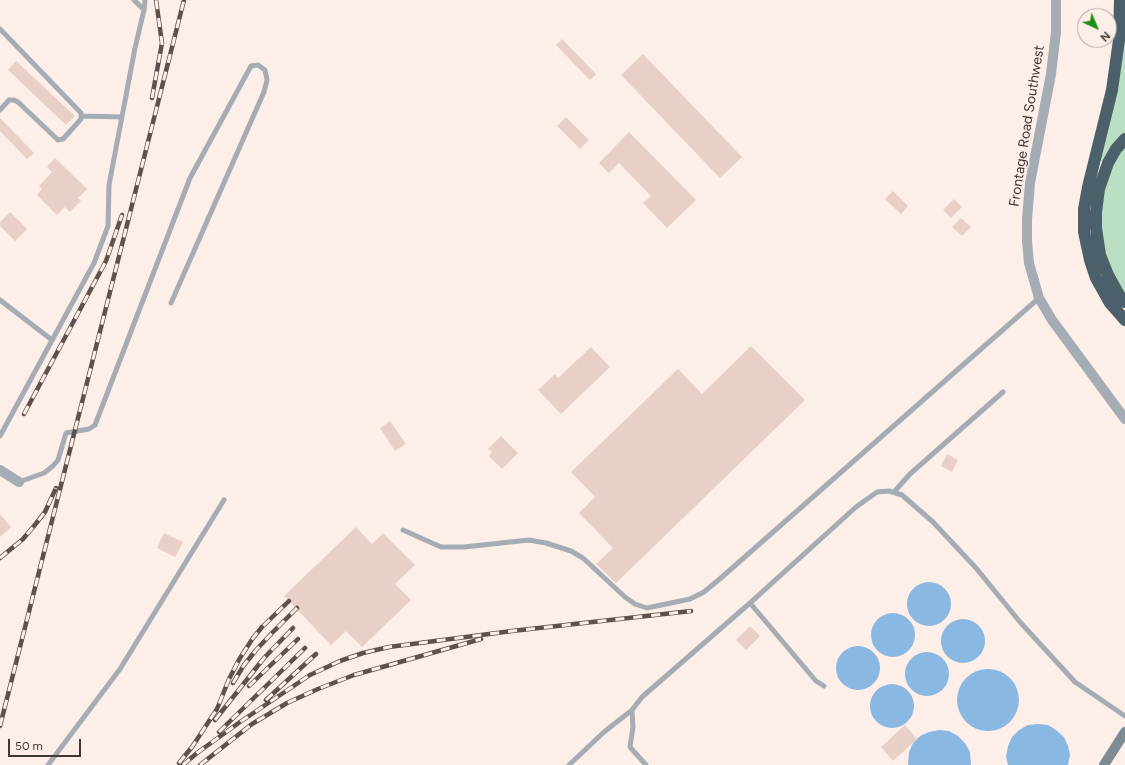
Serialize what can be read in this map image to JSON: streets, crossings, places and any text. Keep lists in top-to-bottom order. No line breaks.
{"streets":{"street":["Frontage Road Southwest"]},"scale_bar":"50 m","north":"bottom right"}
